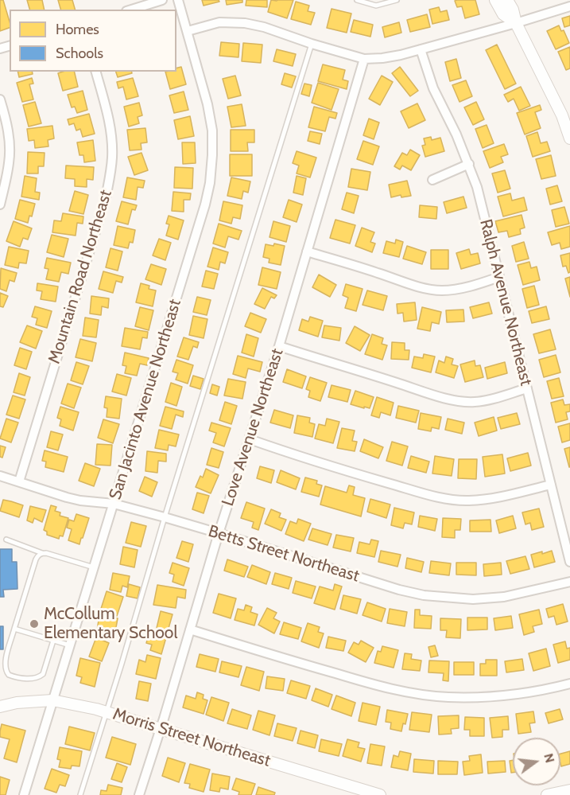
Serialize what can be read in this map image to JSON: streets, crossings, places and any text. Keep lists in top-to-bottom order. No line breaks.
{"streets":{"street":["Mountain Road Northeast","Ralph Avenue Northeast","San Jacinto Avenue Northeast","Love Avenue Northeast","Betts Street Northeast","Morris Street Northeast"]},"crossings":[["Mountain Road Northeast","Betts Street Northeast"],["San Jacinto Avenue Northeast","Betts Street Northeast"],["San Jacinto Avenue Northeast","Morris Street Northeast"],["Love Avenue Northeast","Betts Street Northeast"],["Love Avenue Northeast","Morris Street Northeast"]],"places":["McCollum Elementary School"],"legend":["Homes","Schools"],"north":"right"}
